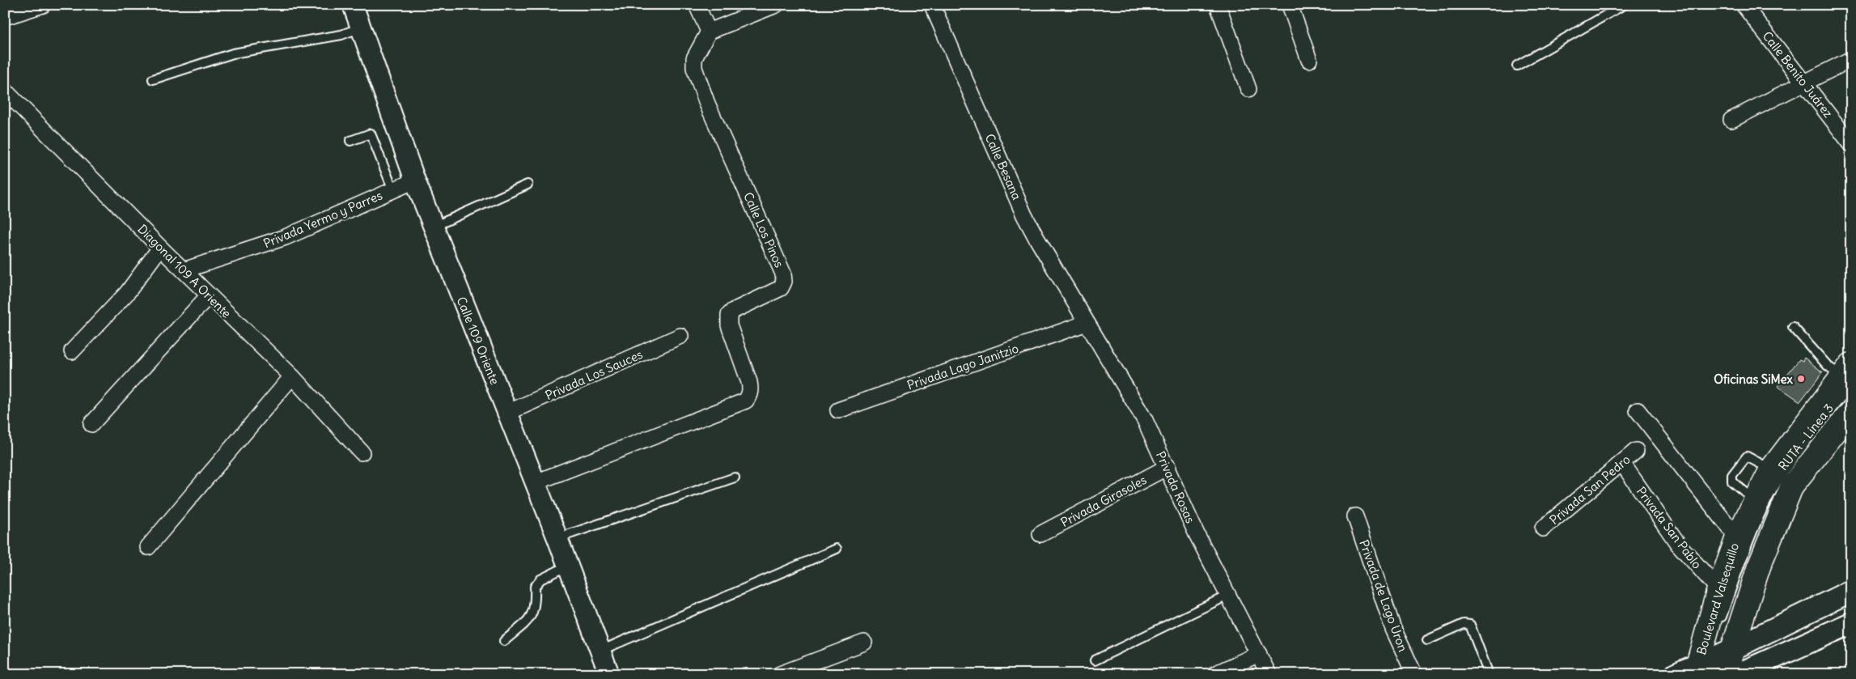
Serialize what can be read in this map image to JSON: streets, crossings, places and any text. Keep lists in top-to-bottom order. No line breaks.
{"streets":{"main road":["Boulevard Valsequillo"],"street":["Calle Benito Juárez","Calle Besana","Privada Yermo y Parres","Calle Los Pinos","Diagonal 109 A Oriente","Calle 109 Oriente","Privada Lago Janitzio","Privada Los Sauces","Privada Rosas","Privada San Pedro","Privada Girasoles","Privada San Pablo","Privada de Lago Uron"],"lane":["RUTA - Línea 3"]},"crossings":[["Calle Besana","Privada Lago Janitzio"],["Calle Besana","Privada Rosas"],["Privada Yermo y Parres","Diagonal 109 A Oriente"],["Privada Yermo y Parres","Calle 109 Oriente"],["Calle Los Pinos","Calle 109 Oriente"],["Calle 109 Oriente","Privada Los Sauces"],["Privada Lago Janitzio","Privada Rosas"],["RUTA - Línea 3","Boulevard Valsequillo"],["Privada Rosas","Privada Girasoles"],["Privada San Pedro","Privada San Pablo"],["Privada San Pablo","Boulevard Valsequillo"]],"places":["Oficinas SiMex"]}
